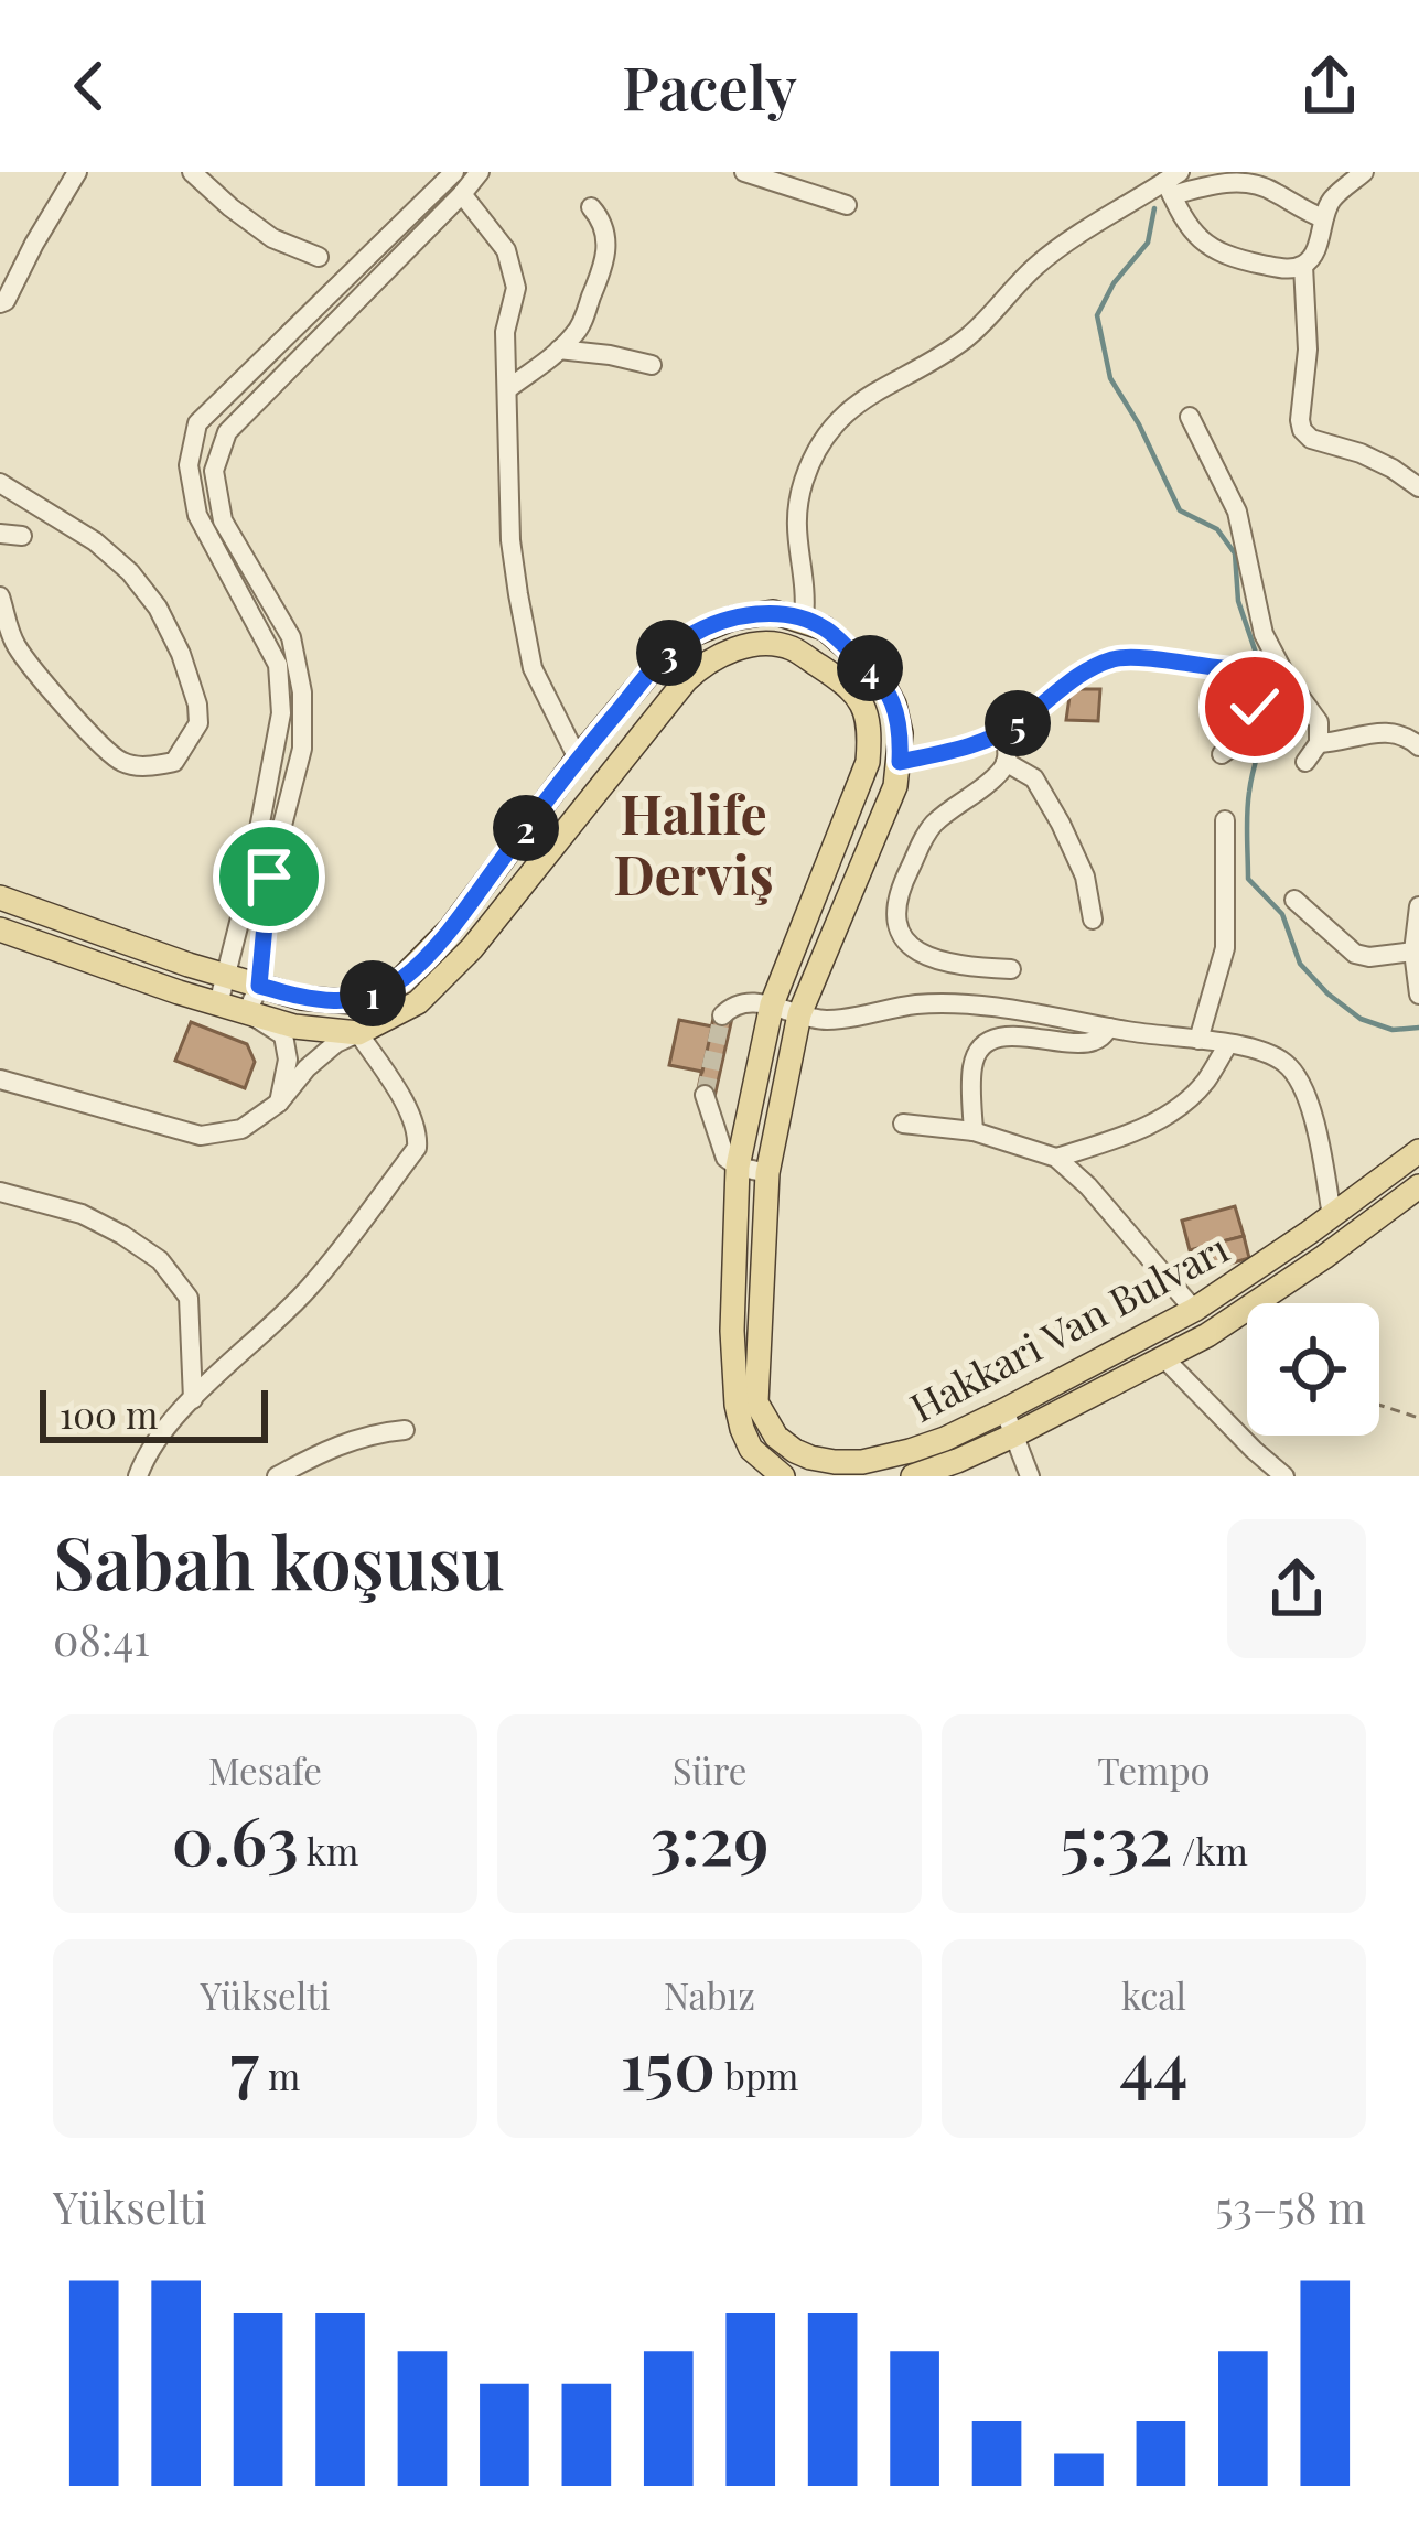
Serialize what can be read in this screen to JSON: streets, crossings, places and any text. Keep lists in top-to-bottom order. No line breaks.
{"streets":{"main road":["Hakkari Van Bulvarı"]},"districts":["Halife Derviş"],"scale_bar":"100 m","page":{"header":"Pacely","pins":["3","4","5","2","1"],"scale":"100 m","heading":["Sabah koşusu","08:41"],"stats":[["Mesafe","0.63 km"],["Süre","3:29"],["Tempo","5:32 /km"],["Yükselti","7 m"],["Nabız","150 bpm"],["kcal","44"]],"chart":["Yükselti","53–58 m"]}}
